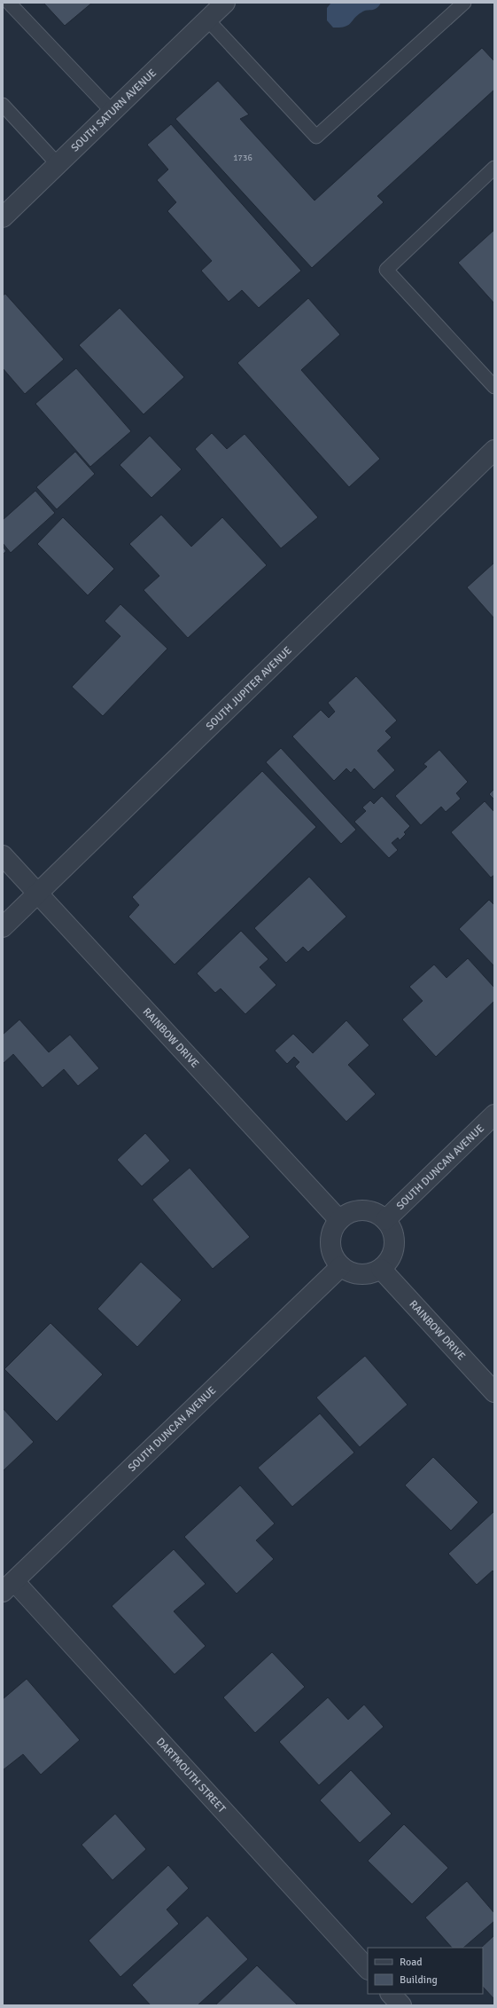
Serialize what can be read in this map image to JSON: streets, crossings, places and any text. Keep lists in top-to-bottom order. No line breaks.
{"streets":{"street":["SOUTH SATURN AVENUE","SOUTH JUPITER AVENUE","RAINBOW DRIVE","SOUTH DUNCAN AVENUE","DARTMOUTH STREET"]},"crossings":[["SOUTH JUPITER AVENUE","RAINBOW DRIVE"],["RAINBOW DRIVE","SOUTH DUNCAN AVENUE"],["SOUTH DUNCAN AVENUE","DARTMOUTH STREET"]],"house_numbers":["1736"],"legend":["Road","Building"]}
